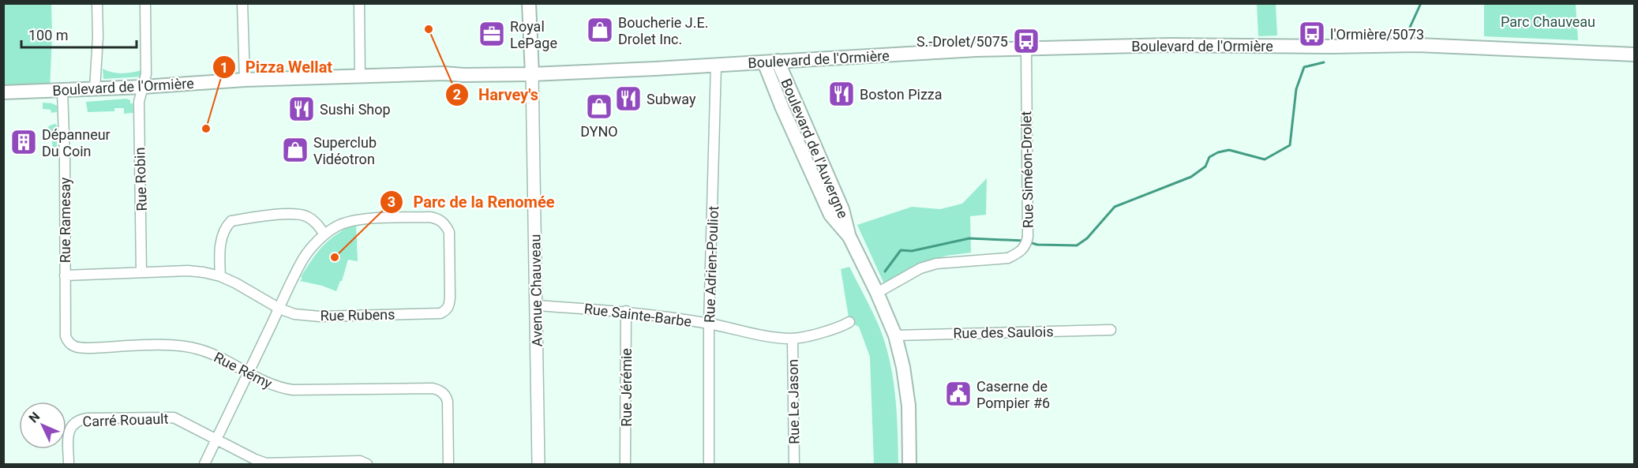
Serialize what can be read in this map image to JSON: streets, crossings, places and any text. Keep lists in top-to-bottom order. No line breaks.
{"streets":{"main road":["Boulevard de l'Ormière","Boulevard de l'Auvergne","Avenue Chauveau"],"street":["Rue Siméon-Drolet","Rue Robin","Rue Ramesay","Rue Adrien-Pouliot","Rue Rubens","Rue Sainte-Barbe","Rue des Saulois","Rue Rémy","Rue Jérémie","Rue Le Jason","Carré Rouault"]},"crossings":[["Boulevard de l'Ormière","Boulevard de l'Auvergne"],["Boulevard de l'Ormière","Rue Siméon-Drolet"],["Boulevard de l'Ormière","Rue Robin"],["Boulevard de l'Ormière","Rue Ramesay"],["Boulevard de l'Ormière","Rue Adrien-Pouliot"],["Boulevard de l'Ormière","Avenue Chauveau"],["Boulevard de l'Auvergne","Rue Siméon-Drolet"],["Boulevard de l'Auvergne","Rue des Saulois"],["Rue Robin","Rue Rubens"],["Rue Ramesay","Rue Rubens"],["Rue Ramesay","Rue Rémy"],["Rue Adrien-Pouliot","Rue Sainte-Barbe"],["Avenue Chauveau","Rue Sainte-Barbe"],["Rue Sainte-Barbe","Rue Jérémie"],["Rue Sainte-Barbe","Rue Le Jason"]],"parks":["Parc Chauveau"],"places":{"other":["Harvey's","Pizza Wellat","Parc de la Renomée"],"shop":["Boucherie J.E. Drolet Inc.","DYNO","Superclub Vidéotron"],"office":["Royal LePage"],"bus stop":["l'Ormière/5073","S.-Drolet/5075"],"restaurant":["Boston Pizza","Subway","Sushi Shop"],"building":["Dépanneur Du Coin"],"public building":["Caserne de Pompier #6"]},"scale_bar":"100 m","north":"top left"}
